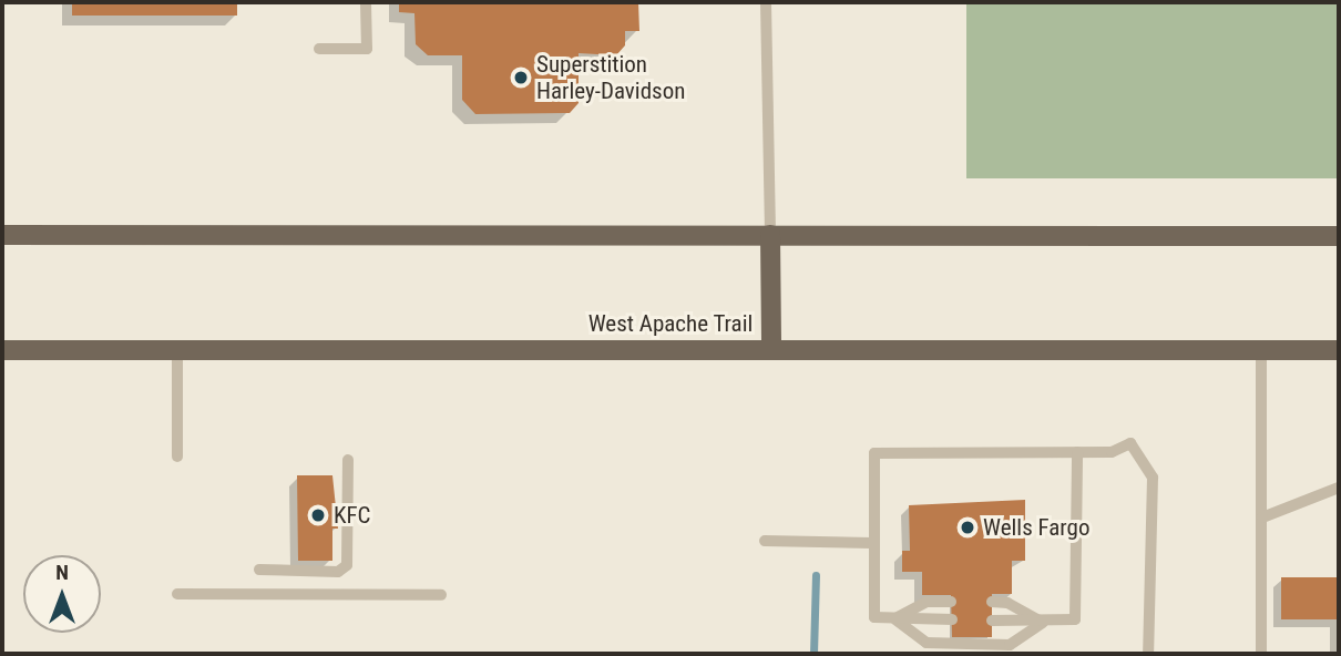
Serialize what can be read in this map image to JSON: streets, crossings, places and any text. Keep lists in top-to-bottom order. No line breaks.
{"streets":{"main road":["West Apache Trail"]},"places":["Superstition Harley-Davidson","KFC","Wells Fargo"],"north":"top"}
